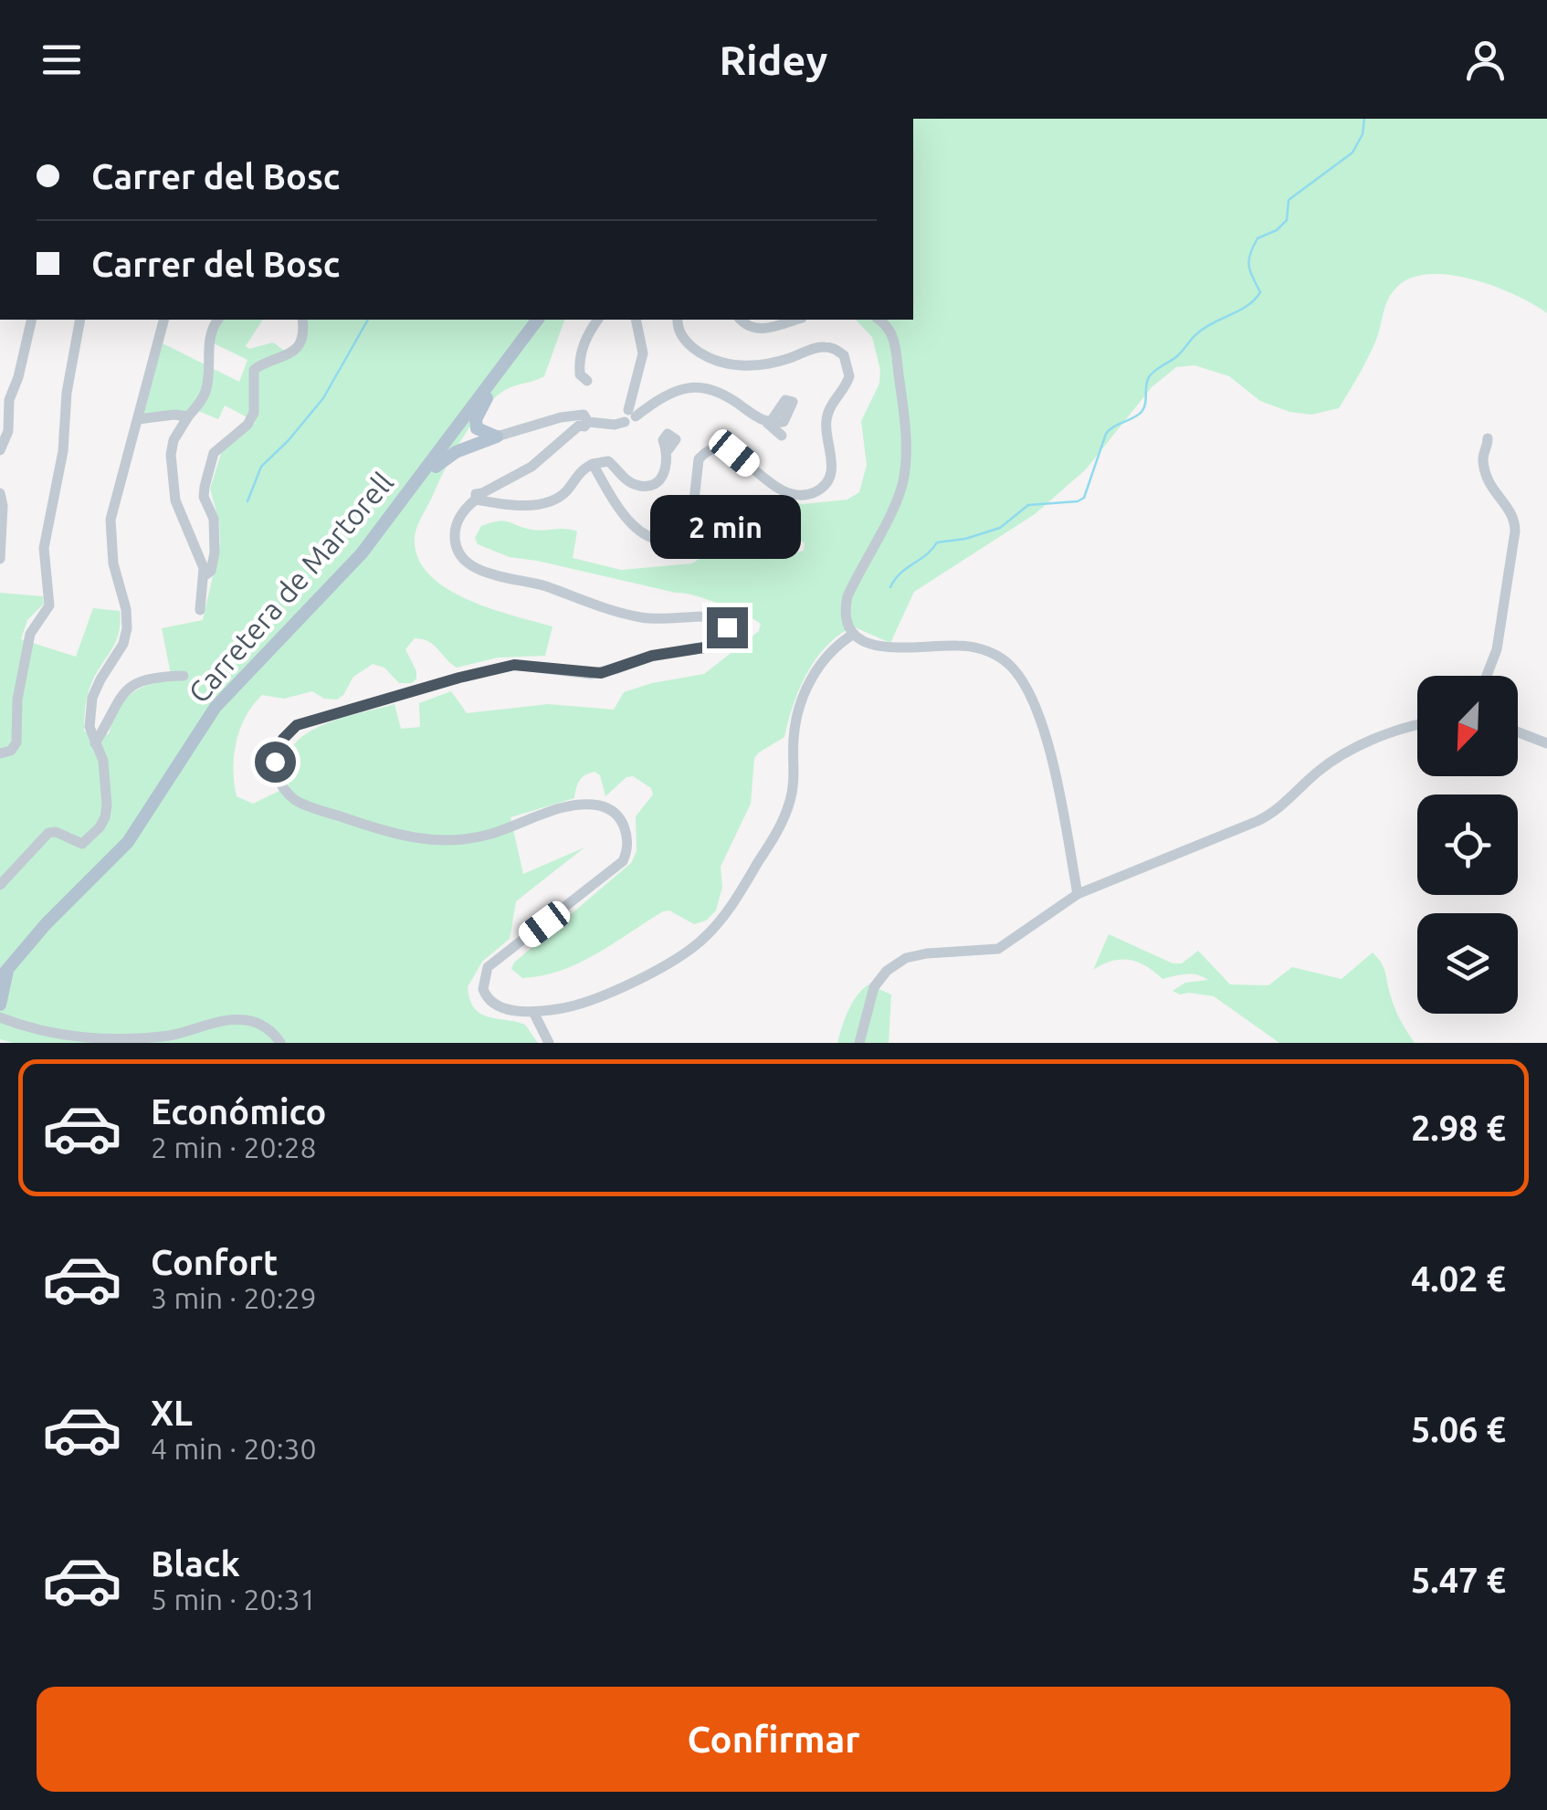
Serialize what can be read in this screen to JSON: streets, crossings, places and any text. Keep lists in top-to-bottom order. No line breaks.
{"streets":{"main road":["Carretera de Martorell"]},"north":"bottom left","page":{"header":"Ridey","banner":["Carrer del Bosc","Carrer del Bosc"],"bubble":"2 min","list":[{"name":"Económico","note":"2 min · 20:28","value":"2.98 €"},{"name":"Confort","note":"3 min · 20:29","value":"4.02 €"},{"name":"XL","note":"4 min · 20:30","value":"5.06 €"},{"name":"Black","note":"5 min · 20:31","value":"5.47 €"}],"buttons":"Confirmar"}}
